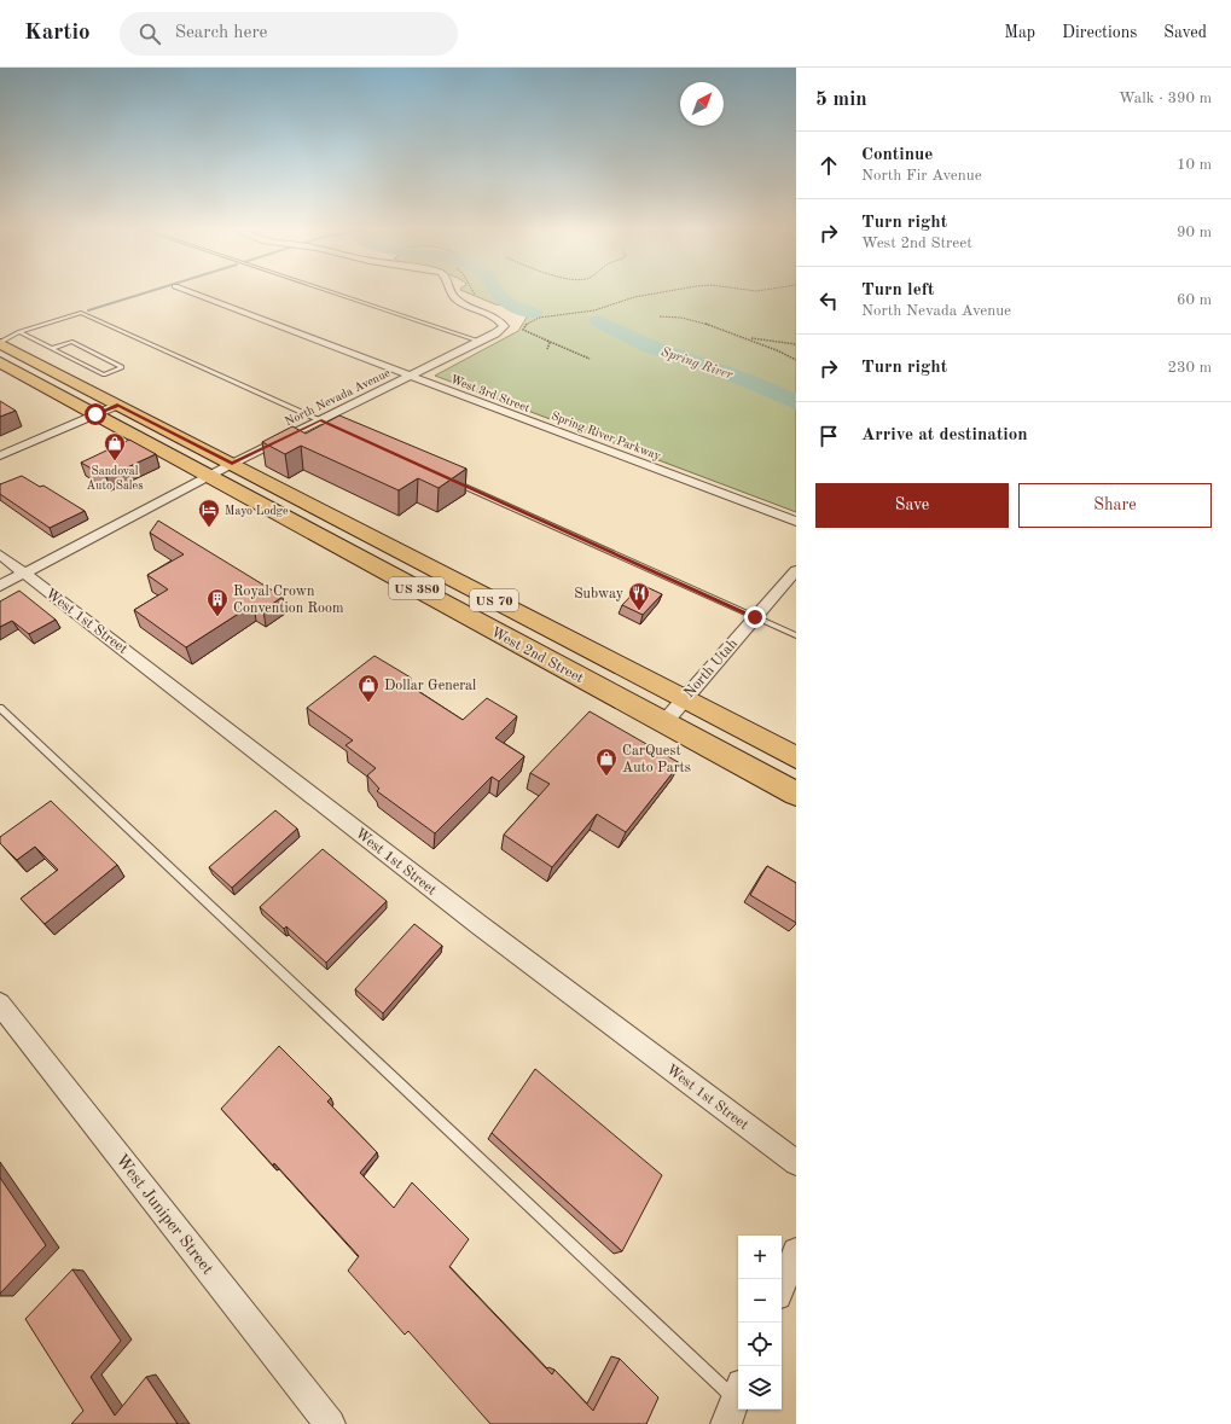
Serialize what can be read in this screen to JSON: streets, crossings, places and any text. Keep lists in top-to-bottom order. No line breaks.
{"streets":{"main road":["US 380","US 70","West 2nd Street"],"street":["West 3rd Street","North Nevada Avenue","West 1st Street","North Utah","West Juniper Street"]},"crossings":[["West 3rd Street","North Nevada Avenue"],["North Nevada Avenue","West 1st Street"],["North Nevada Avenue","West 2nd Street"],["West 2nd Street","North Utah"]],"water":["Spring River"],"places":{"shop":["Sandoval Auto Sales","Dollar General","CarQuest Auto Parts"],"hotel":["Mayo Lodge"],"restaurant":["Subway"],"building":["Royal Crown Convention Room"]},"north":"top right","page":{"header":"Kartio","search":"Search here","nav":["Map","Directions","Saved"],"heading":["5 min","Walk · 390 m"],"list":[["Continue","North Fir Avenue","10 m"],["Turn right","West 2nd Street","90 m"],["Turn left","North Nevada Avenue","60 m"],["Turn right","230 m"],"Arrive at destination"],"buttons":["Save","Share"],"map_buttons":["+","−"]}}
